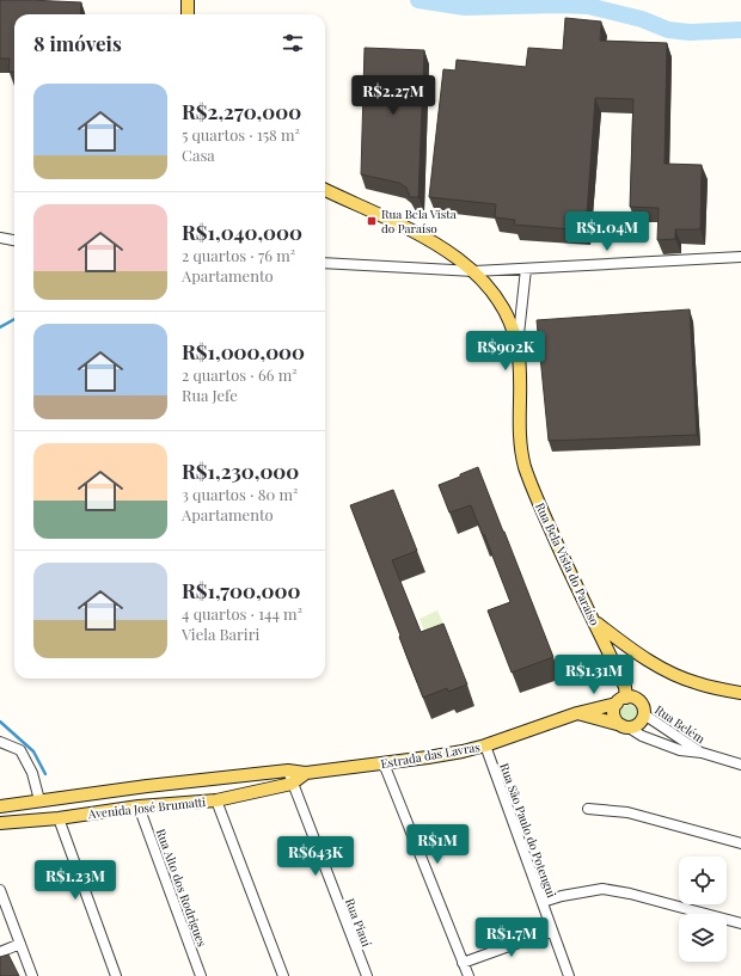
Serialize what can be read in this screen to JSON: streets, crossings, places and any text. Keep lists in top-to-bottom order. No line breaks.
{"streets":{"main road":["Rua Bela Vista do Paraíso","Estrada das Lavras","Avenida José Brumatti"],"street":["Rua Belém","Rua São Paulo do Potengui","Rua Alto dos Rodrigues","Rua Piauí"]},"crossings":[["Rua Bela Vista do Paraíso","Rua Belém"],["Rua Bela Vista do Paraíso","Estrada das Lavras"],["Rua Belém","Estrada das Lavras"],["Estrada das Lavras","Avenida José Brumatti"],["Estrada das Lavras","Rua São Paulo do Potengui"],["Estrada das Lavras","Rua Piauí"],["Avenida José Brumatti","Rua Alto dos Rodrigues"],["Avenida José Brumatti","Rua Piauí"]],"places":{"transit":["Rua Bela Vista do Paraíso"]},"page":{"heading":"8 imóveis","list":[{"name":"R$2,270,000","note":"5 quartos · 158 m² · Casa"},{"name":"R$1,040,000","note":"2 quartos · 76 m² · Apartamento"},{"name":"R$1,000,000","note":"2 quartos · 66 m² · Rua Jefe"},{"name":"R$1,230,000","note":"3 quartos · 80 m² · Apartamento"},{"name":"R$1,700,000","note":"4 quartos · 144 m² · Viela Bariri"}],"price":["R$2.27M","R$1.04M","R$902K","R$1.31M","R$1M","R$643K","R$1.23M","R$1.7M"]}}
